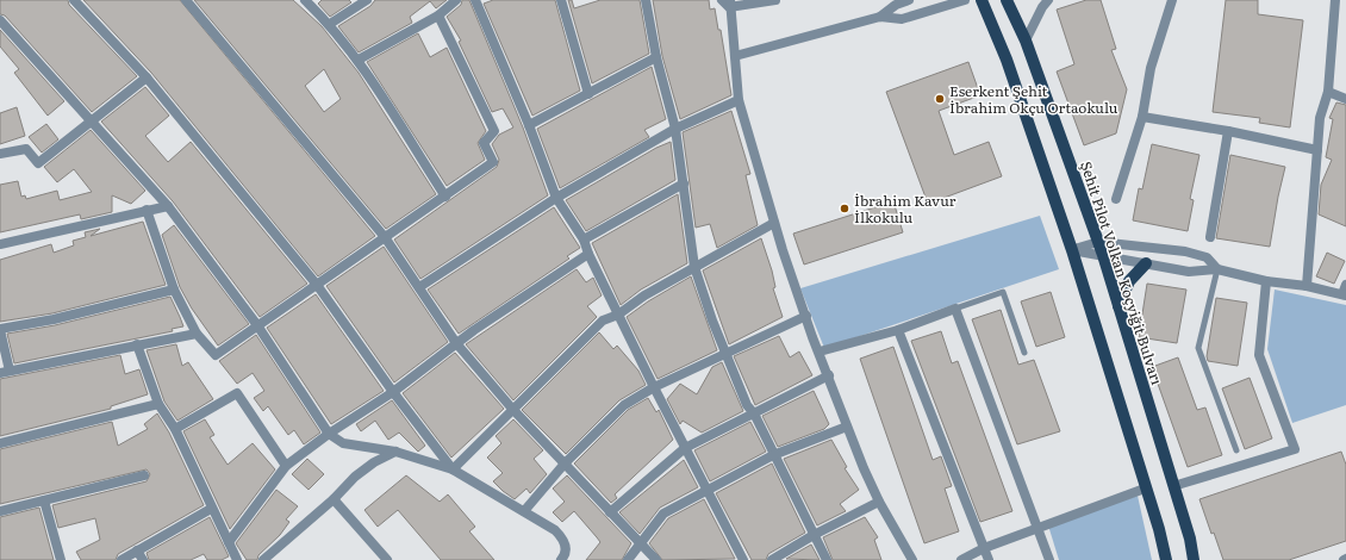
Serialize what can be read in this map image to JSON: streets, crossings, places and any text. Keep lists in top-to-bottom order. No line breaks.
{"streets":{"main road":["Şehit Pilot Volkan Koçyiğit Bulvarı"]},"places":["Eserkent Şehit İbrahim Okçu Ortaokulu","İbrahim Kavur İlkokulu"]}
